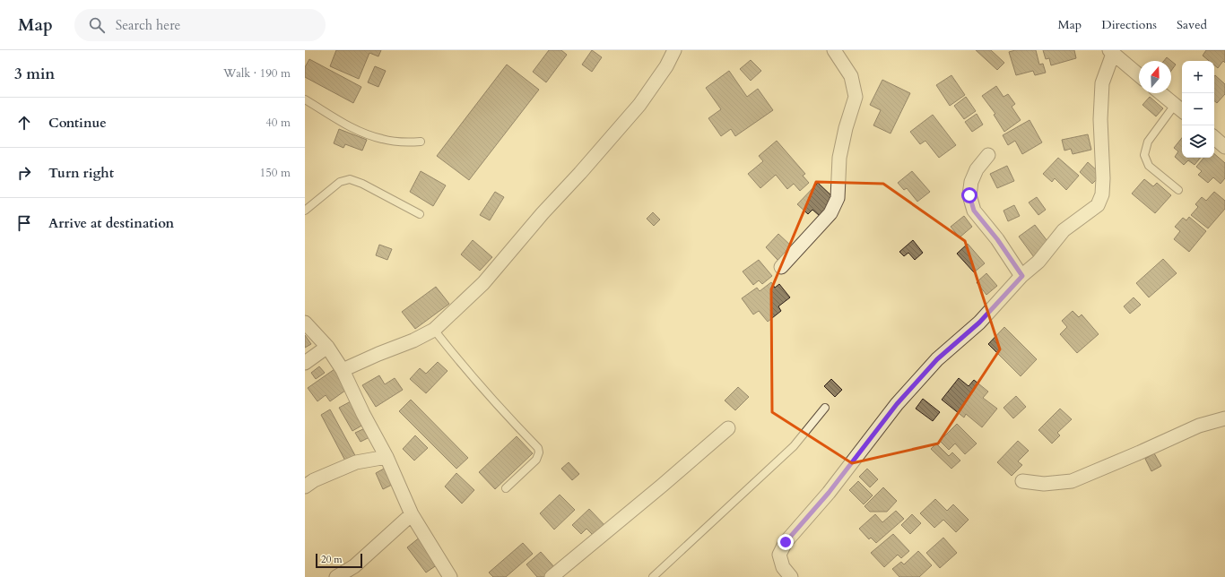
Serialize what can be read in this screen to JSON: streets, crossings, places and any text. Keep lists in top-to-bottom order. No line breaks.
{"scale_bar":"20 m","north":"top","page":{"header":"Map","search":"Search here","nav":["Map","Directions","Saved"],"heading":["3 min","Walk · 190 m"],"map_buttons":["+","−"],"list":[["Continue","40 m"],["Turn right","150 m"],"Arrive at destination"],"scale":"20 m"}}
